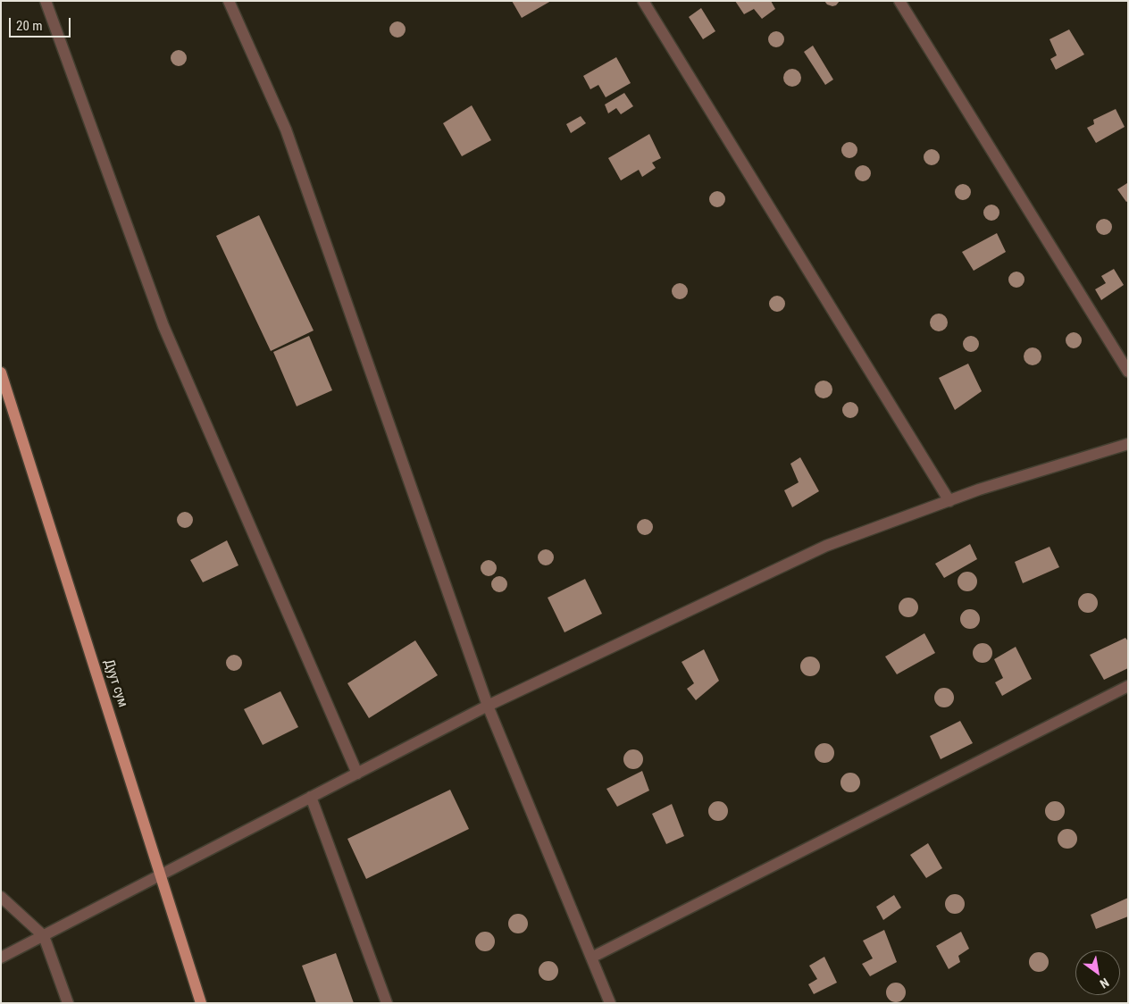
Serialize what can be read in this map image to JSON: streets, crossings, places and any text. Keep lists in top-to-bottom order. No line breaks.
{"streets":{"main road":["Дуут сум"]},"scale_bar":"20 m","north":"bottom right"}
